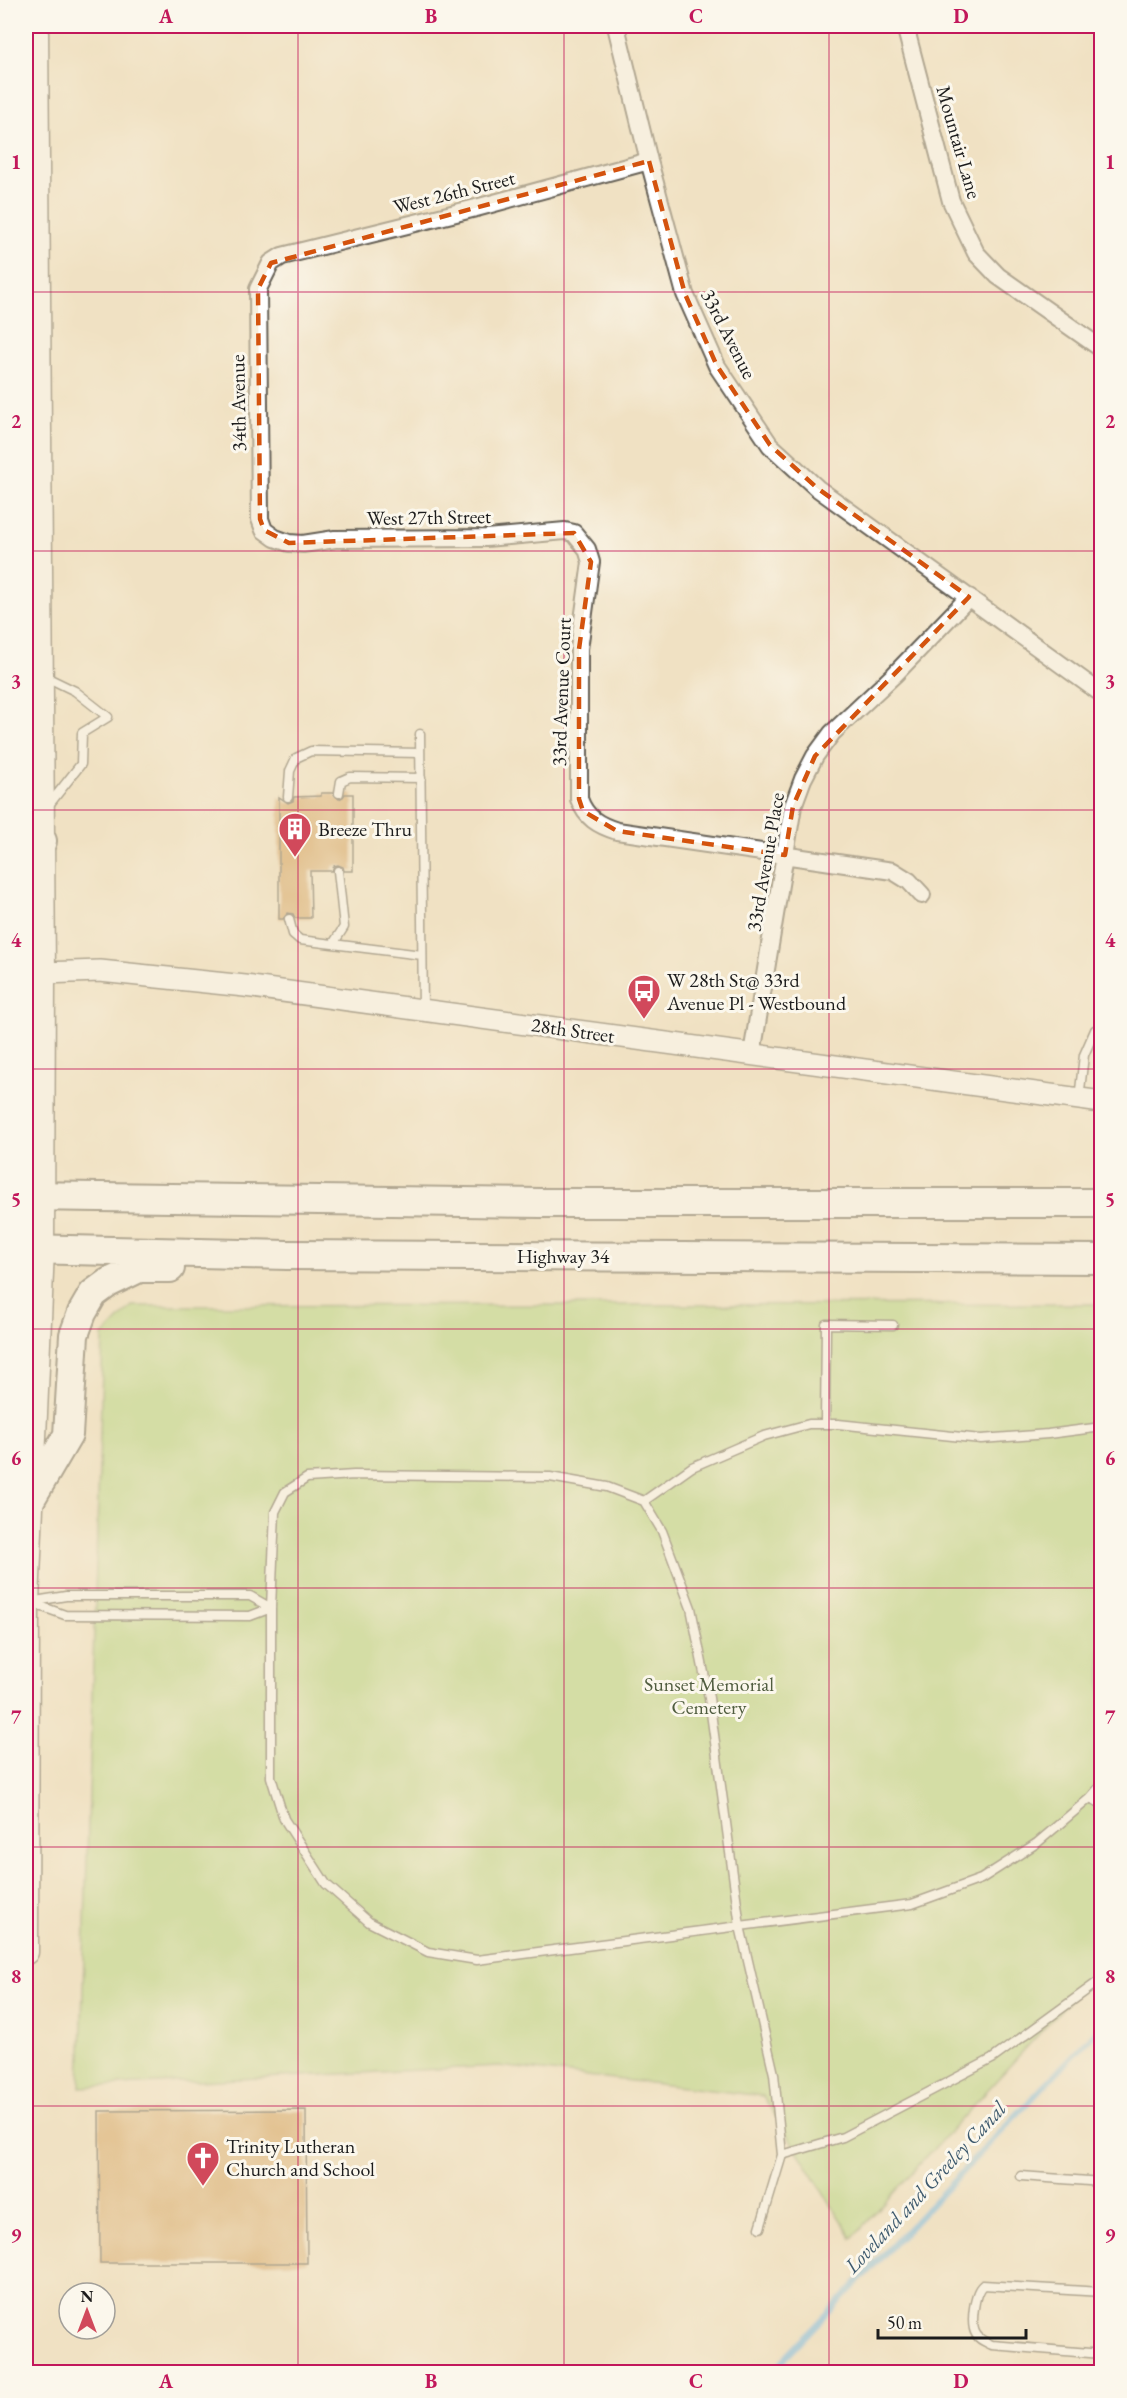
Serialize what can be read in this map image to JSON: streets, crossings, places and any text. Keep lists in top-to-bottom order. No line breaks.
{"streets":{"highway":["Highway 34"],"street":["Mountair Lane","West 26th Street","33rd Avenue","34th Avenue","West 27th Street","33rd Avenue Court","33rd Avenue Place","28th Street"]},"crossings":[["West 26th Street","33rd Avenue"],["West 26th Street","34th Avenue"],["33rd Avenue","33rd Avenue Place"],["34th Avenue","West 27th Street"],["West 27th Street","33rd Avenue Court"],["33rd Avenue Court","33rd Avenue Place"],["33rd Avenue Place","28th Street"]],"water":["Loveland and Greeley Canal"],"parks":["Sunset Memorial Cemetery"],"places":{"building":["Breeze Thru"],"bus stop":["W 28th St@ 33rd Avenue Pl - Westbound"],"church":["Trinity Lutheran Church and School"]},"scale_bar":"50 m","north":"top","grid":{"columns":["A","B","C","D"],"rows":["1","2","3","4","5","6","7","8","9"]}}
